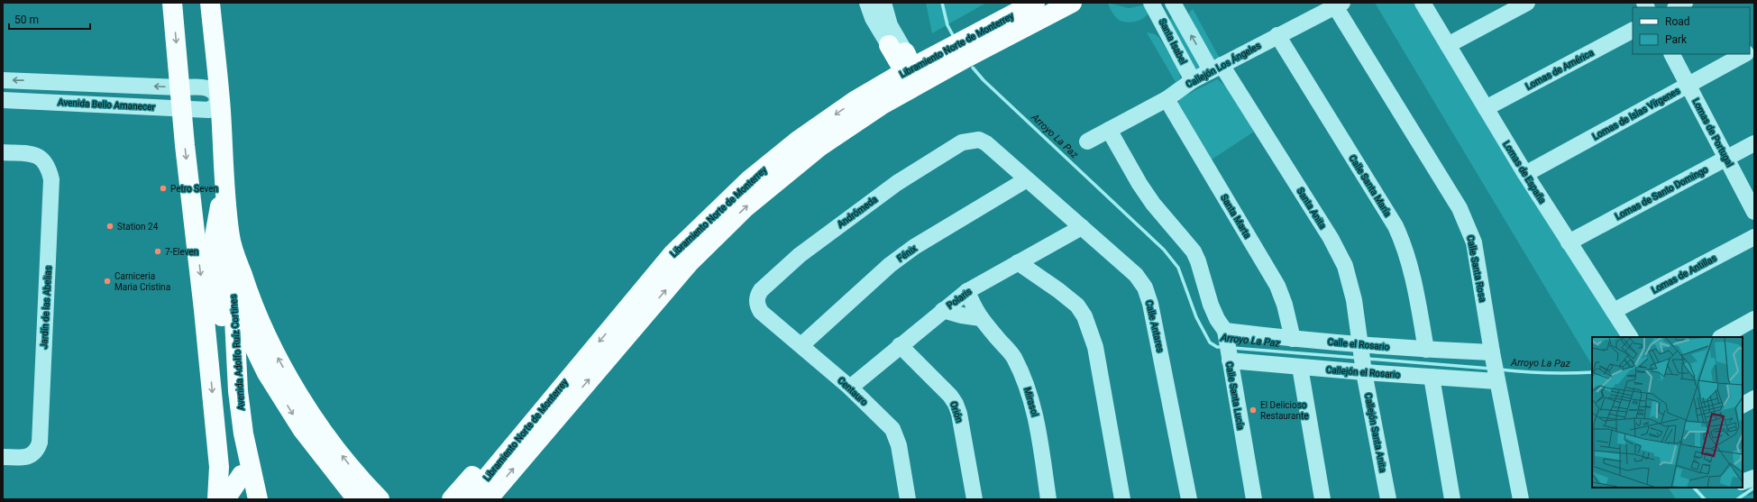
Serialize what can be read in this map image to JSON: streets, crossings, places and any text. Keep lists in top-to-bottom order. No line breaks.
{"streets":{"main road":["Libramiento Norte de Monterrey","Avenida Adolfo Ruíz Cortines"],"street":["Santa Isabel","Callejón Los Ángeles","Lomas de América","Avenida Bello Amanecer","Lomas de Islas Vírgenes","Lomas de Portugal","Lomas de España","Calle Santa María","Lomas de Santo Domingo","Santa Anita","Andrómeda","Santa Marta","Fénix","Calle Santa Rosa","Lomas de Antillas","Polaris","Jardín de las Abelias","Calle Antares","Calle el Rosario","Callejón el Rosario","Centauro","Calle Santa Lucía","Mirasol","Orión","Callejón Santa Anita"]},"crossings":[["Santa Isabel","Callejón Los Ángeles"],["Santa Isabel","Santa Anita"],["Callejón Los Ángeles","Calle Santa María"],["Callejón Los Ángeles","Santa Anita"],["Callejón Los Ángeles","Santa Marta"],["Callejón Los Ángeles","Calle Santa Rosa"],["Callejón Los Ángeles","Calle Santa Lucía"],["Lomas de América","Lomas de España"],["Avenida Bello Amanecer","Avenida Adolfo Ruíz Cortines"],["Lomas de Islas Vírgenes","Lomas de Portugal"],["Lomas de Islas Vírgenes","Lomas de España"],["Lomas de Portugal","Lomas de Santo Domingo"],["Lomas de España","Lomas de Santo Domingo"],["Lomas de España","Lomas de Antillas"],["Calle Santa María","Calle el Rosario"],["Santa Anita","Calle el Rosario"],["Santa Anita","Callejón el Rosario"],["Santa Anita","Callejón Santa Anita"],["Andrómeda","Calle Antares"],["Andrómeda","Centauro"],["Santa Marta","Calle el Rosario"],["Fénix","Calle Antares"],["Fénix","Centauro"],["Calle Santa Rosa","Calle el Rosario"],["Calle Santa Rosa","Callejón el Rosario"],["Polaris","Calle Antares"],["Polaris","Centauro"],["Polaris","Mirasol"],["Polaris","Orión"],["Calle el Rosario","Calle Santa Lucía"],["Callejón el Rosario","Calle Santa Lucía"],["Callejón el Rosario","Callejón Santa Anita"]],"water":["Arroyo La Paz"],"places":["Petro Seven","Station 24","7-Eleven","Carniceria Maria Cristina","El Delicioso Restaurante"],"legend":["Road","Park"],"scale_bar":"50 m"}
